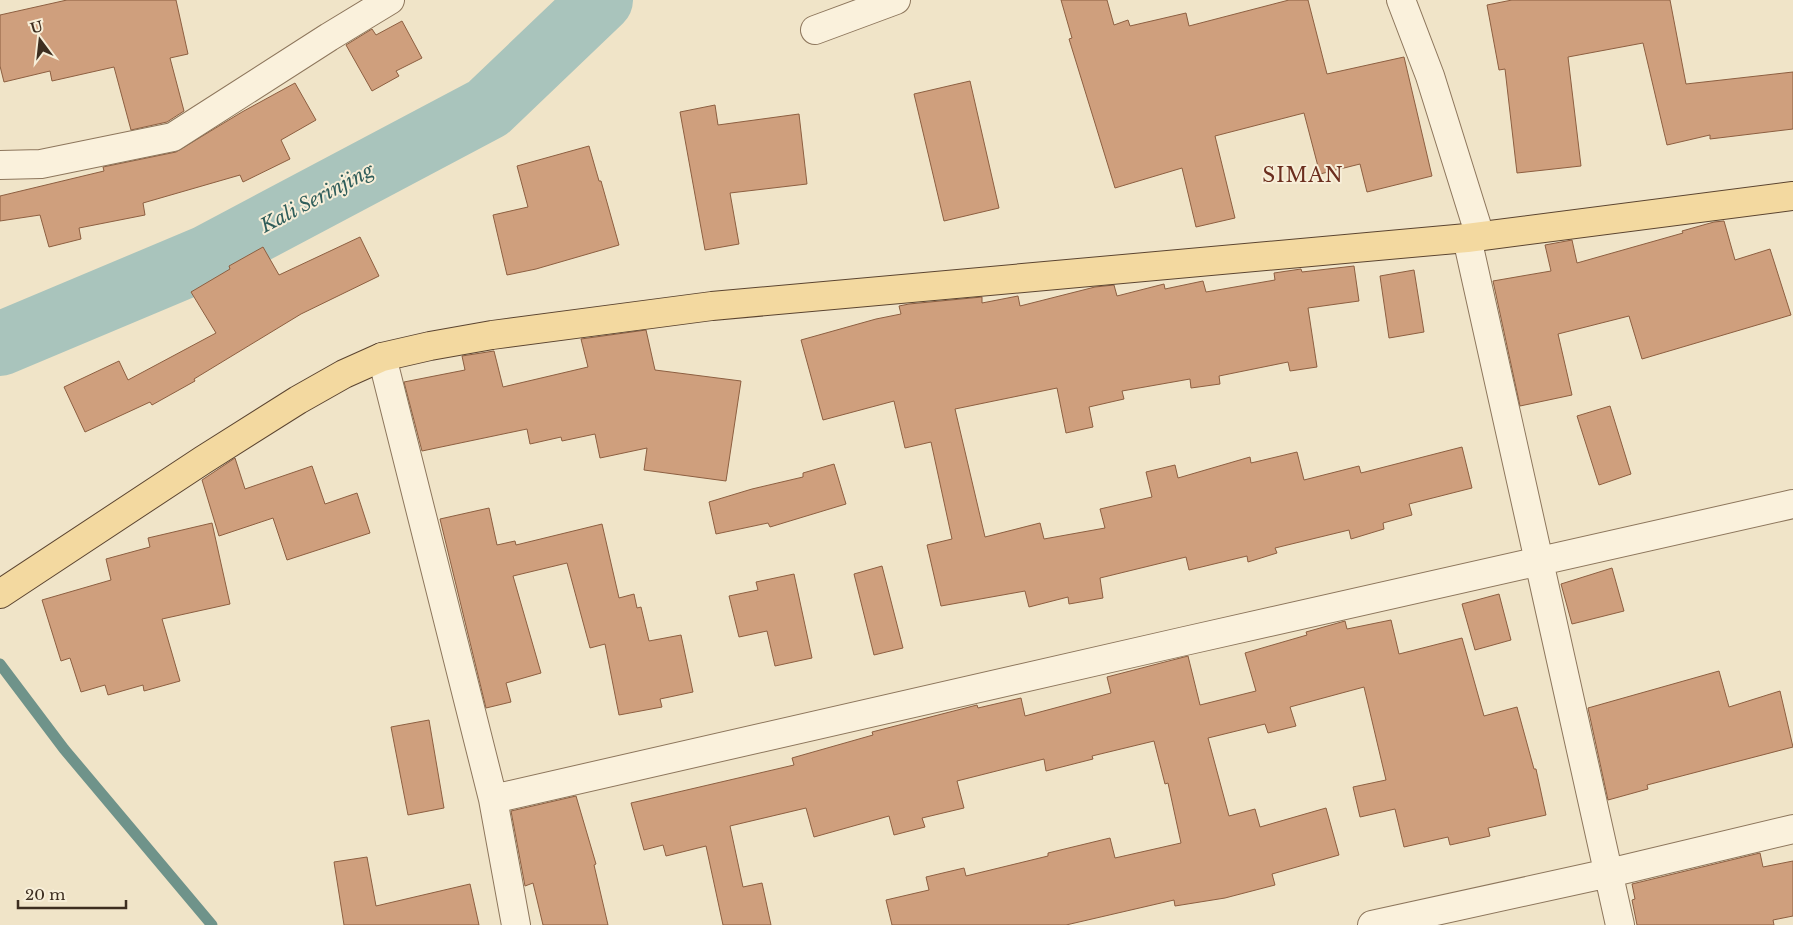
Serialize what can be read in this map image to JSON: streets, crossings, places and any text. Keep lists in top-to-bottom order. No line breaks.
{"districts":["SIMAN"],"water":["Kali Serinjing"],"scale_bar":"20 m","north":"top"}
